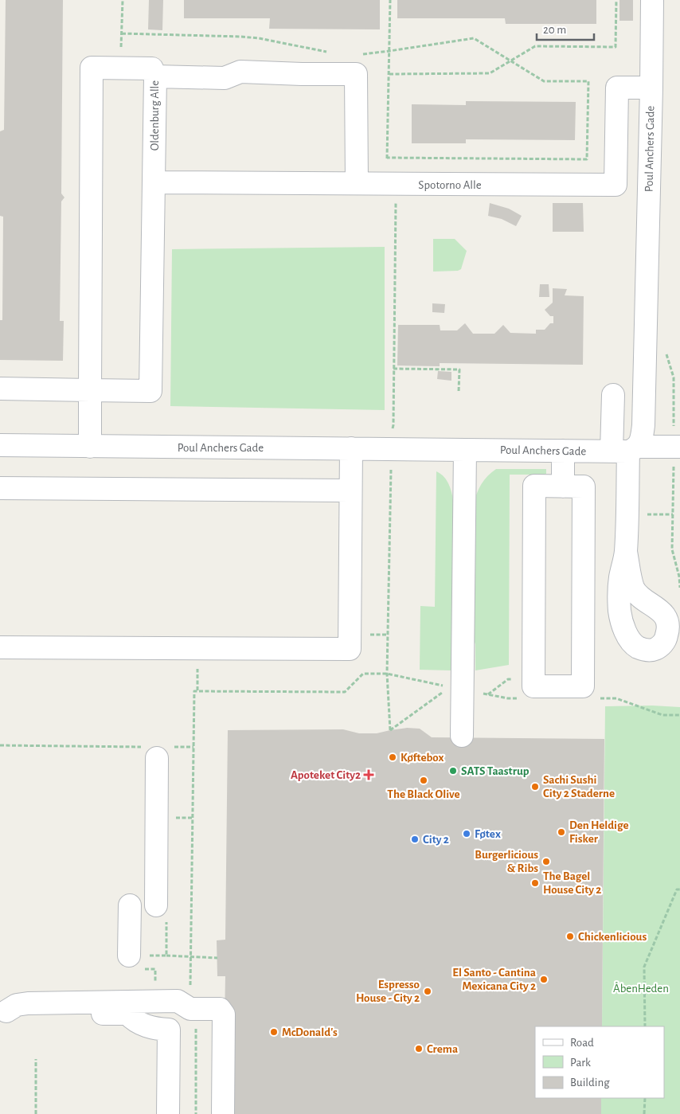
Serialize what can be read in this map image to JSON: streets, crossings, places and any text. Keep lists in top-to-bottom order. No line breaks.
{"streets":{"street":["Oldenburg Alle","Poul Anchers Gade","Spotorno Alle"]},"crossings":[["Oldenburg Alle","Poul Anchers Gade"],["Oldenburg Alle","Spotorno Alle"],["Poul Anchers Gade","Spotorno Alle"]],"parks":["ÅbenHeden"],"places":{"other":["Køftebox","SATS Taastrup","The Black Olive","Sachi Sushi City 2 Staderne","Den Heldige Fisker","Føtex","City 2","Burgerlicious & Ribs","The Bagel House City 2","Chickenlicious","El Santo - Cantina Mexicana City 2","Espresso House - City 2","McDonald's","Crema"],"health":["Apoteket City2"]},"legend":["Road","Park","Building"],"scale_bar":"20 m"}
